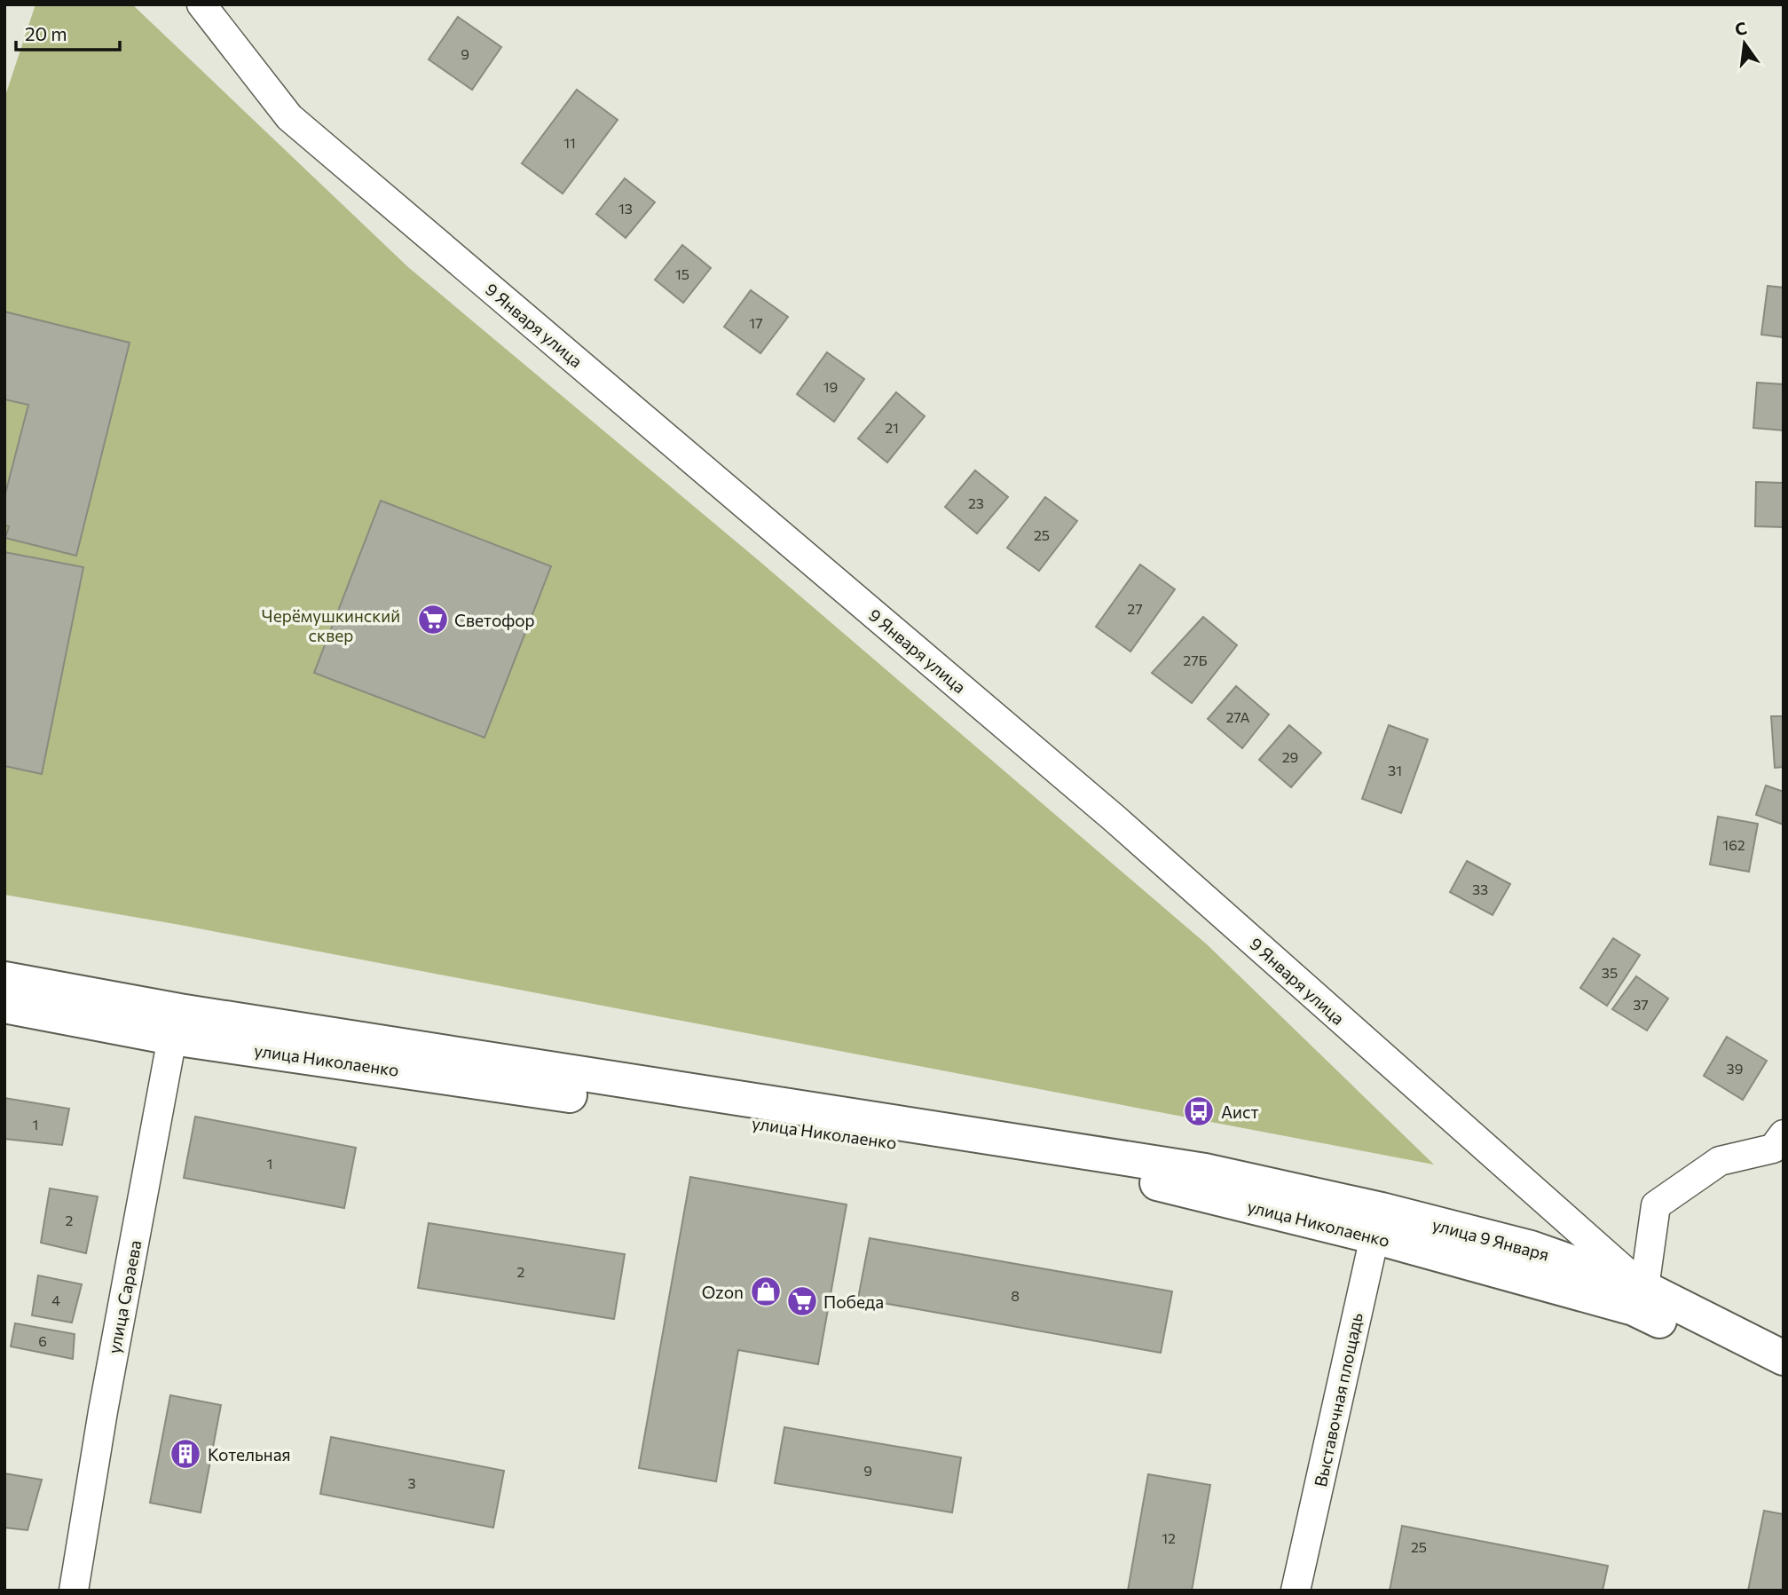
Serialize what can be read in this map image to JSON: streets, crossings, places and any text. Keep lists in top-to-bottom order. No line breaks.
{"streets":{"main road":["улица Николаенко","улица 9 Января"],"street":["9 Января улица","улица Сараева","Выставочная площадь"]},"crossings":[["9 Января улица","улица 9 Января"],["улица Николаенко","улица 9 Января"],["улица Николаенко","улица Сараева"],["улица Николаенко","Выставочная площадь"],["улица 9 Января","Выставочная площадь"]],"parks":["Черёмушкинский сквер"],"places":{"supermarket":["Светофор","Победа"],"bus stop":["Аист"],"shop":["Ozon"],"building":["Котельная"]},"house_numbers":["9","11","13","15","17","19","21","23","25","27","27Б","27А","29","31","162","33","35","37","39","1","1","2","2","8","4","6","9","3","12","25"],"scale_bar":"20 m","north":"top"}
